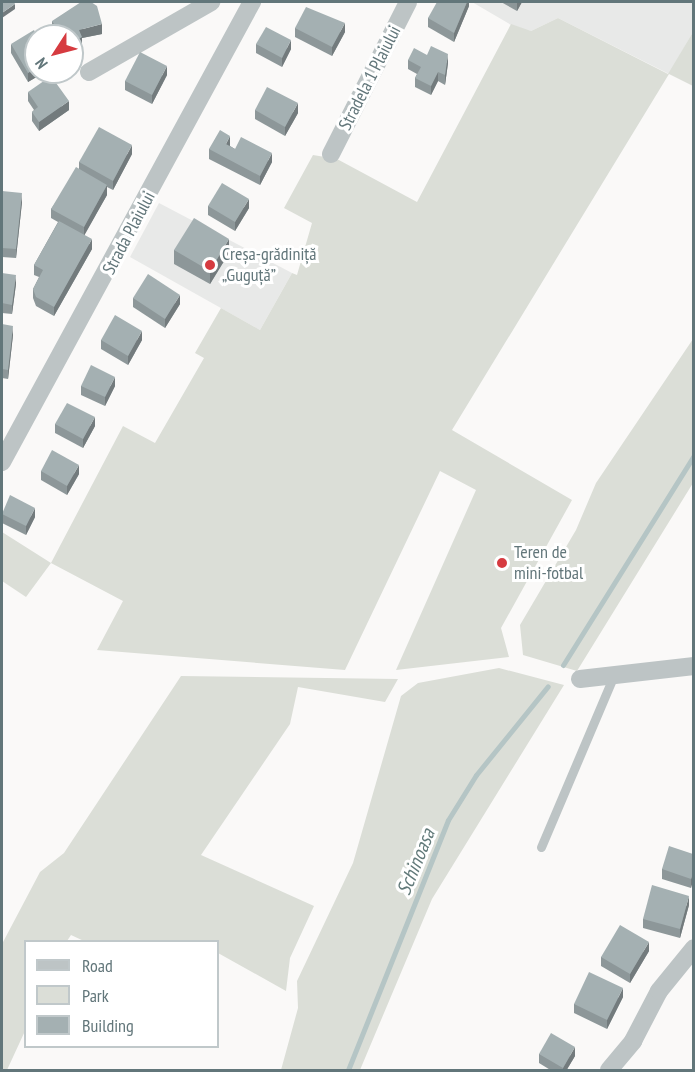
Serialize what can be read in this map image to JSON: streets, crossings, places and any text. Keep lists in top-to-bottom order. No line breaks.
{"streets":{"street":["Stradela 1 Plaiului","Strada Plaiului"]},"water":["Schinoasa"],"places":["Creșa-grădiniță „Guguță”","Teren de mini-fotbal"],"legend":["Road","Park","Building"],"north":"bottom left"}
